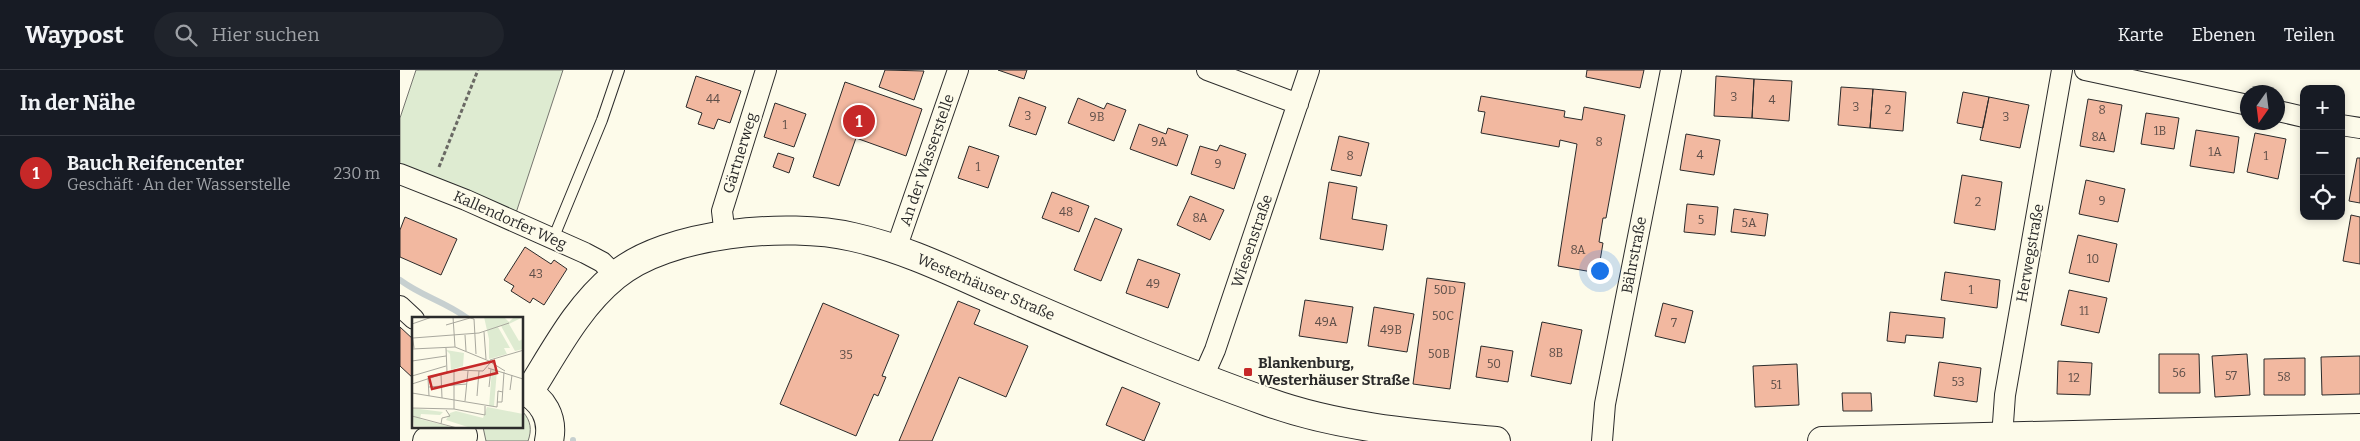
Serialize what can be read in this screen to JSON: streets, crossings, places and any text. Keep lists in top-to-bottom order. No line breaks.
{"streets":{"main road":["Westerhäuser Straße"],"street":["Gärtnerweg","An der Wasserstelle","Kallendorfer Weg","Wiesenstraße","Herwegstraße","Bährstraße"]},"crossings":[["Gärtnerweg","Westerhäuser Straße"],["An der Wasserstelle","Westerhäuser Straße"],["Kallendorfer Weg","Westerhäuser Straße"],["Wiesenstraße","Westerhäuser Straße"]],"places":{"transit":["Blankenburg, Westerhäuser Straße"]},"house_numbers":["3","44","4","3","2","8","3","9B","3","1","1B","8A","9A","8","1A","4","8","1","9","1","9","2","48","8A","5","5A","8A","10","43","49","50D","1","11","50C","49A","7","49B","8B","50B","35","50","56","57","58","12","53","51"],"north":"bottom","page":{"header":"Waypost","search":"Hier suchen","nav":["Karte","Ebenen","Teilen"],"heading":"In der Nähe","map_buttons":["+","−"],"pins":"1","list":[{"mark":"1","name":"Bauch Reifencenter","note":"Geschäft · An der Wasserstelle","value":"230 m"}]}}
